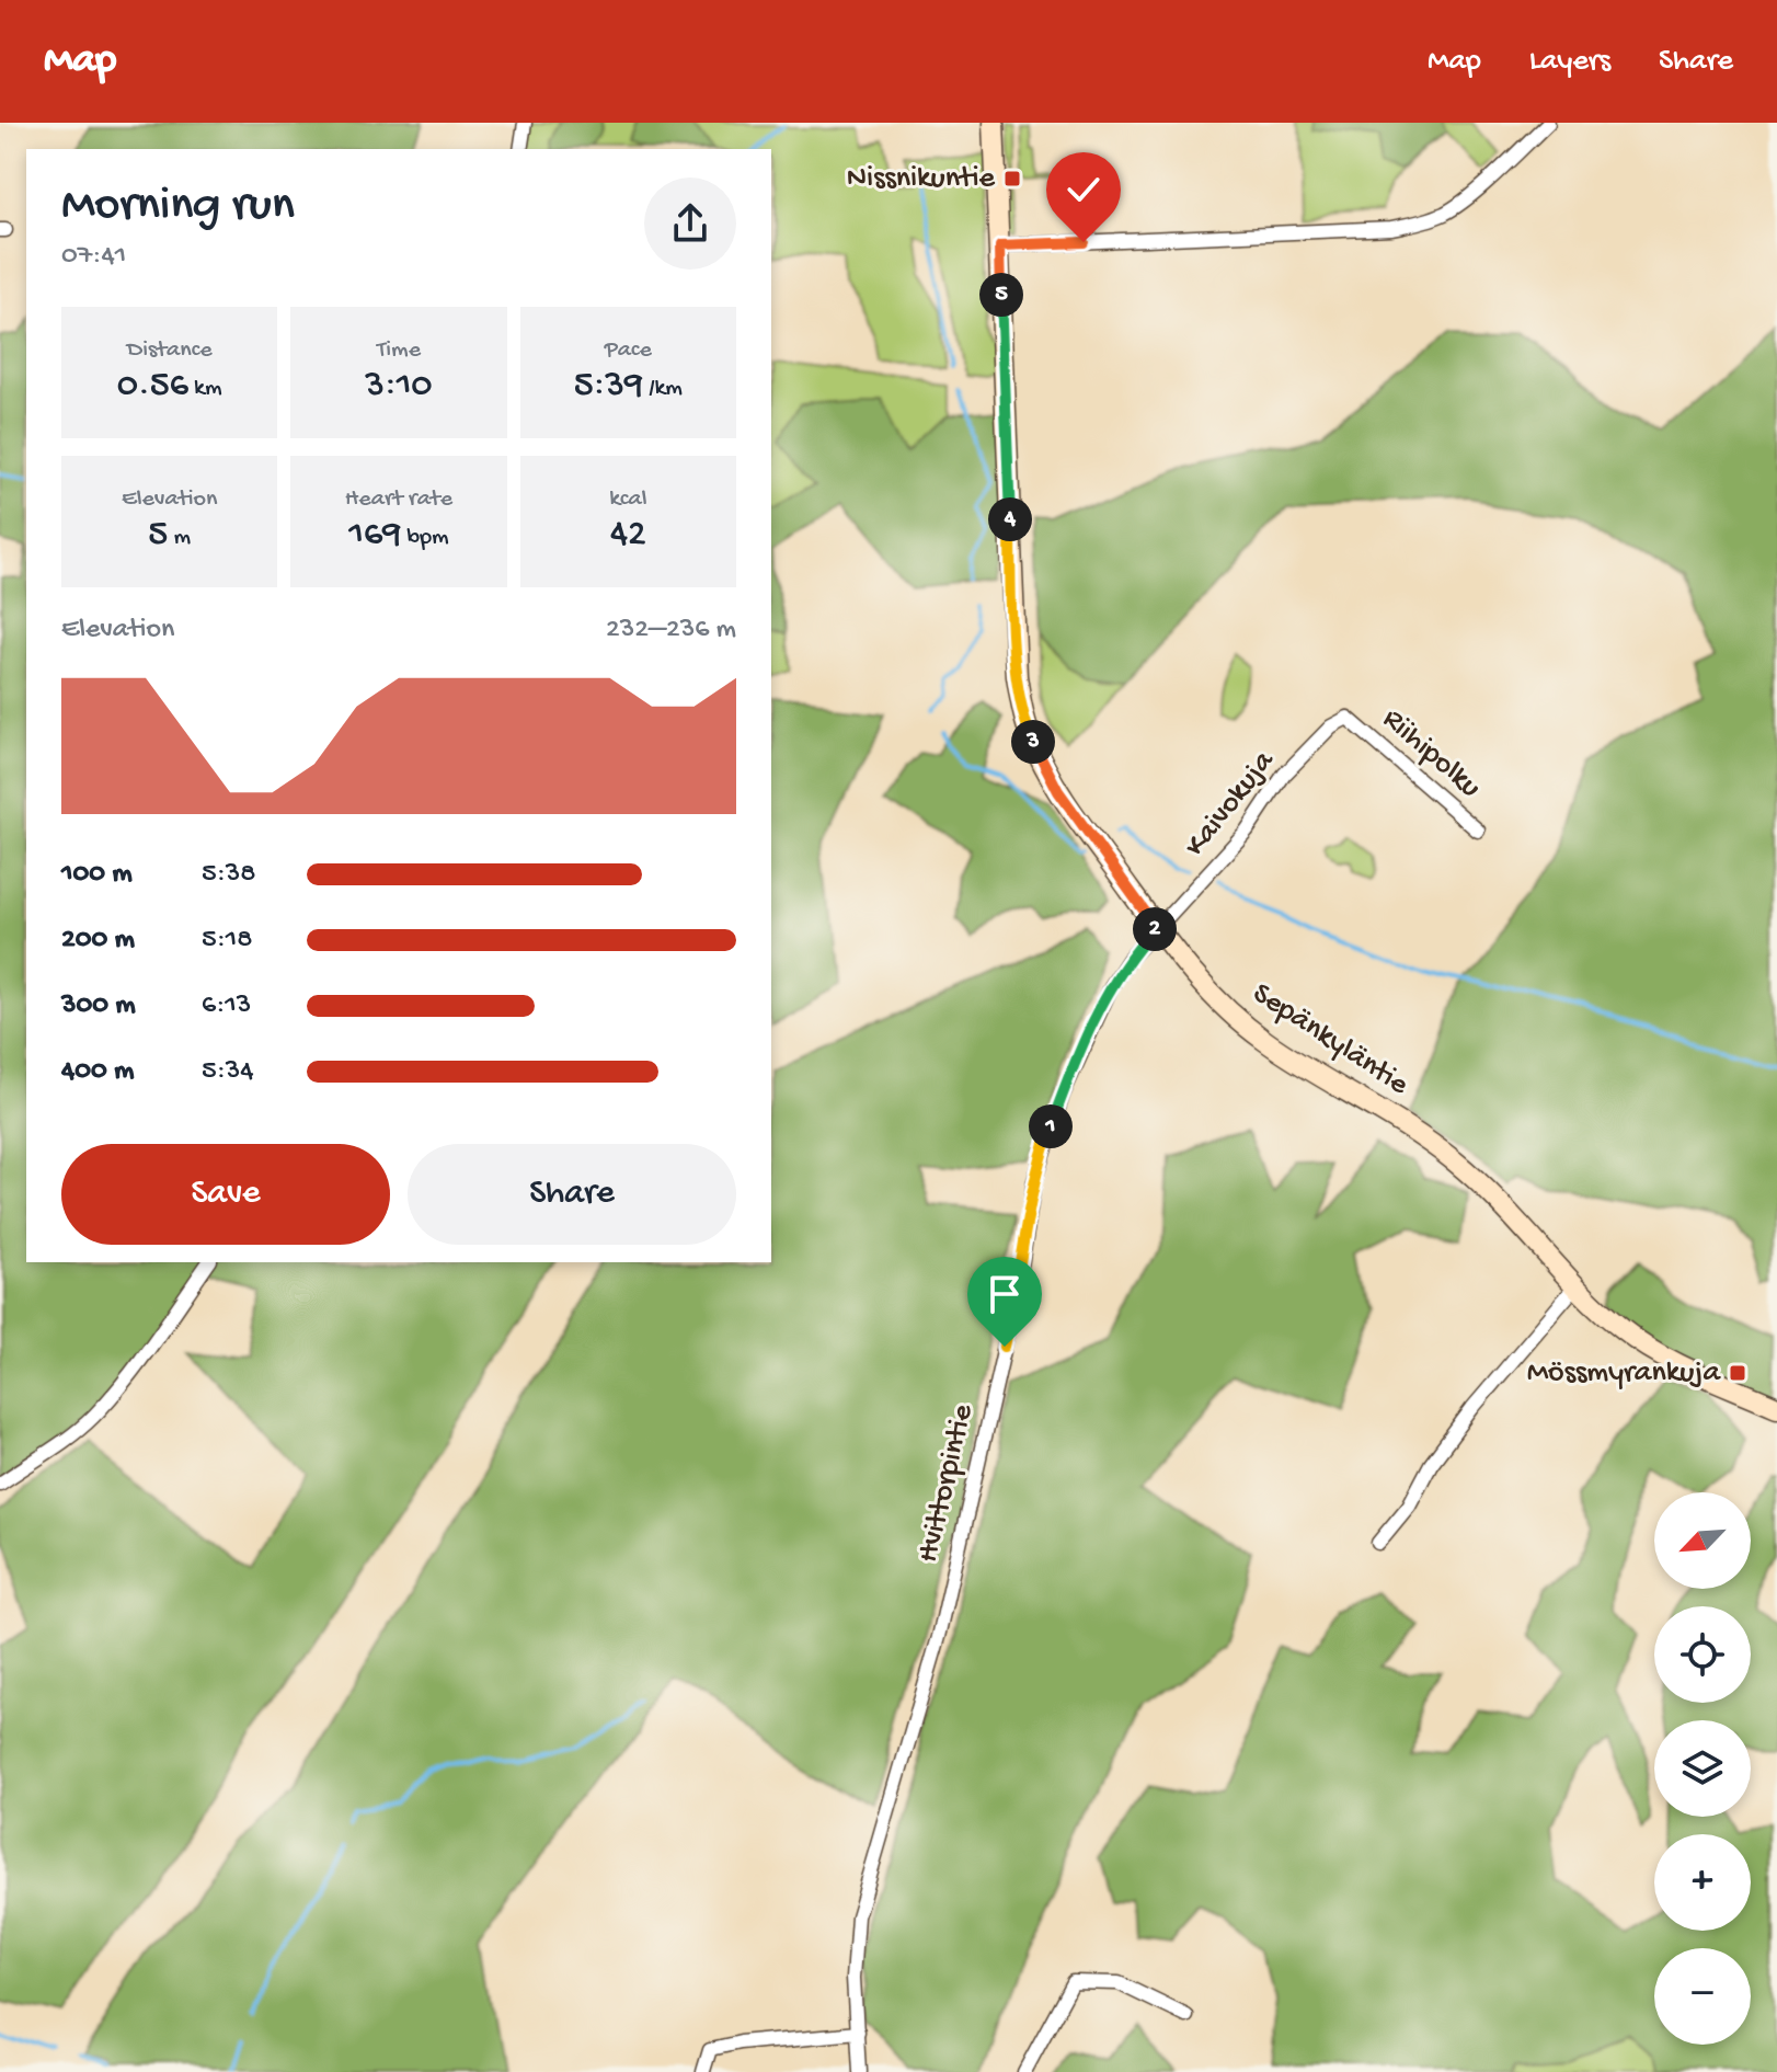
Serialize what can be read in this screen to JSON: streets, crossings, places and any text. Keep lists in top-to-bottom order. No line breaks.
{"streets":{"street":["Riihipolku","Kaivokuja","Sepänkyläntie","Hvittorpintie"]},"crossings":[["Riihipolku","Kaivokuja"],["Kaivokuja","Sepänkyläntie"],["Kaivokuja","Hvittorpintie"],["Sepänkyläntie","Hvittorpintie"]],"places":{"transit":["Nissnikuntie","Mössmyrankuja"]},"north":"bottom left","page":{"header":"Map","nav":["Map","Layers","Share"],"heading":["Morning run","07:41"],"pins":["5","4","3","2","1"],"stats":[["Distance","0.56 km"],["Time","3:10"],["Pace","5:39 /km"],["Elevation","5 m"],["Heart rate","169 bpm"],["kcal","42"]],"chart":["Elevation","232–236 m"],"list":[{"name":"100 m","note":"5:38"},{"name":"200 m","note":"5:18"},{"name":"300 m","note":"6:13"},{"name":"400 m","note":"5:34"}],"buttons":["Save","Share"],"map_buttons":["+","−"]}}
